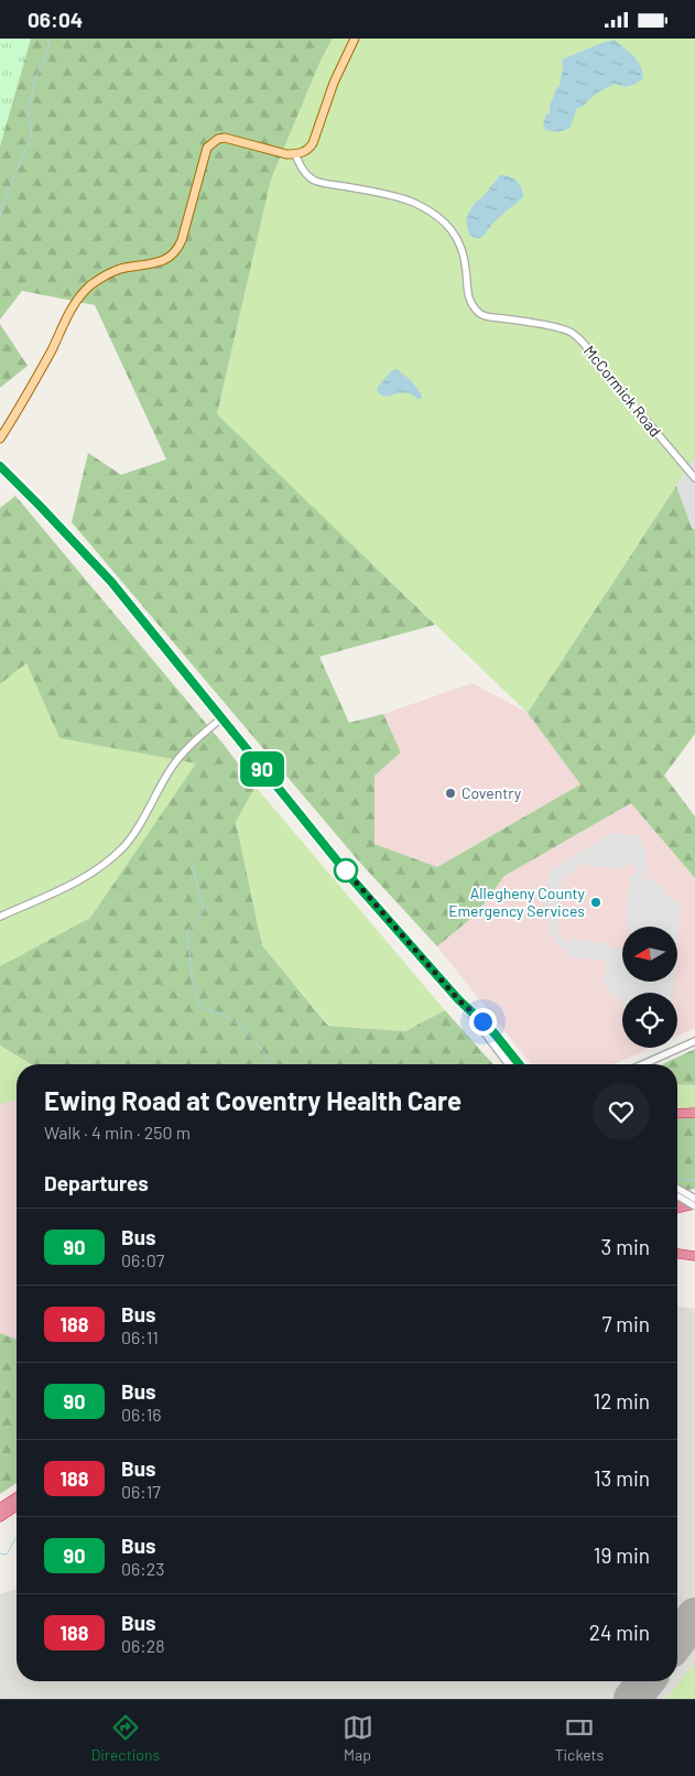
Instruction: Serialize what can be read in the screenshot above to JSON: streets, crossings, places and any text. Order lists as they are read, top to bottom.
{
  "streets": {
    "street": ["McCormick Road"]
  },
  "places": ["Coventry", "Allegheny County Emergency Services"],
  "lines": ["bus line 90"],
  "north": "left",
  "page": {
    "status": "06:04",
    "on_map": "90",
    "heading": [
      ["Ewing Road at Coventry Health Care", "Walk · 4 min · 250 m"],
      "Departures"
    ],
    "list": [
      {
        "mark": "90",
        "name": "Bus",
        "note": "06:07",
        "value": "3 min"
      },
      {
        "mark": "188",
        "name": "Bus",
        "note": "06:11",
        "value": "7 min"
      },
      {
        "mark": "90",
        "name": "Bus",
        "note": "06:16",
        "value": "12 min"
      },
      {
        "mark": "188",
        "name": "Bus",
        "note": "06:17",
        "value": "13 min"
      },
      {
        "mark": "90",
        "name": "Bus",
        "note": "06:23",
        "value": "19 min"
      },
      {
        "mark": "188",
        "name": "Bus",
        "note": "06:28",
        "value": "24 min"
      }
    ],
    "tabs": ["Directions", "Map", "Tickets"]
  }
}
